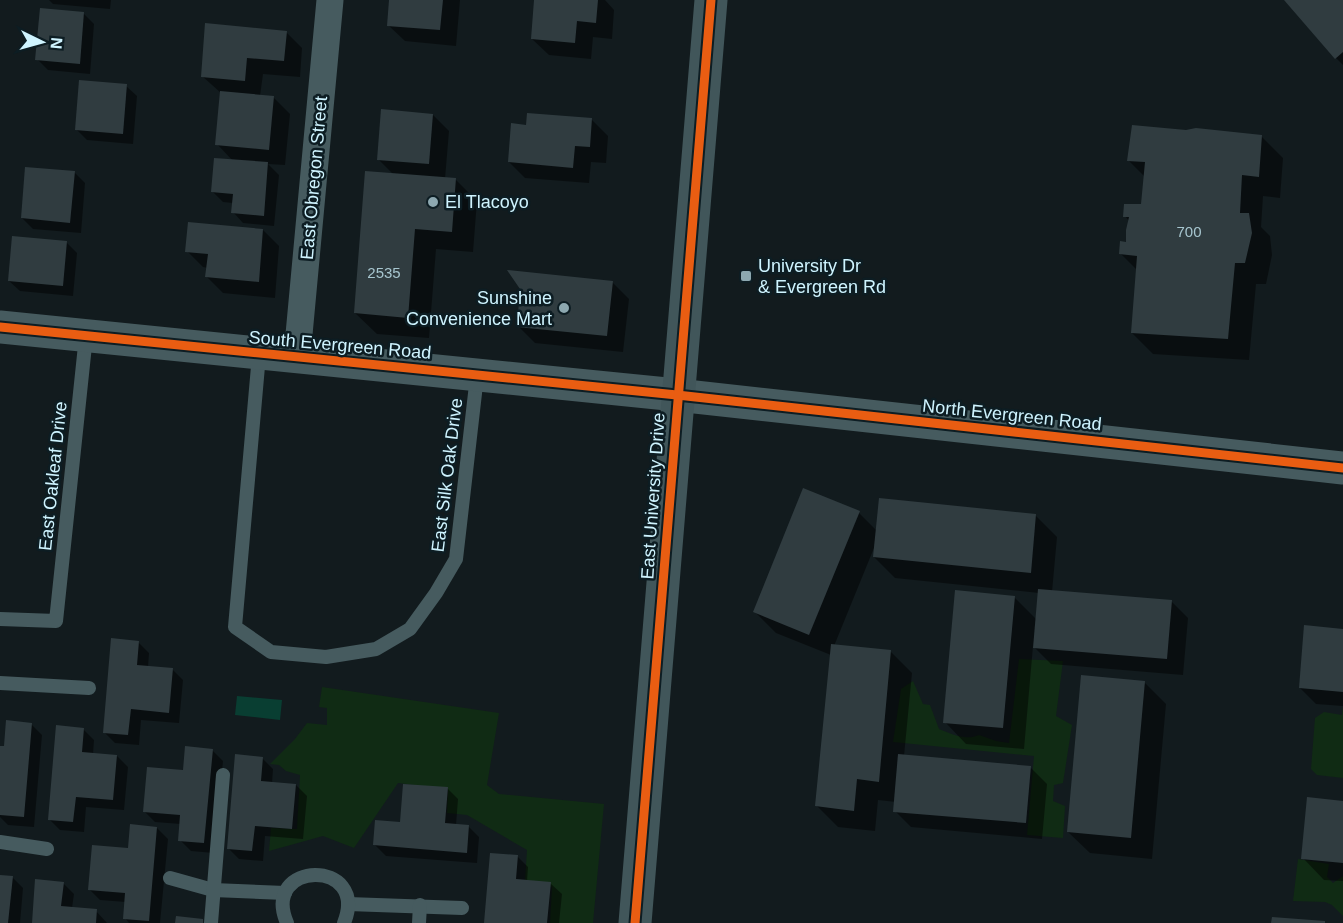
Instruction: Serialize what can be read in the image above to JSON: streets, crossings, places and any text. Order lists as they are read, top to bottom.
{
  "streets": {
    "main road": ["East University Drive"],
    "street": ["East Obregon Street", "South Evergreen Road", "North Evergreen Road"],
    "lane": ["East Silk Oak Drive", "East Oakleaf Drive"]
  },
  "crossings": [
    ["East Obregon Street", "South Evergreen Road"],
    ["South Evergreen Road", "North Evergreen Road"],
    ["South Evergreen Road", "East Silk Oak Drive"],
    ["South Evergreen Road", "East Oakleaf Drive"],
    ["South Evergreen Road", "East University Drive"],
    ["North Evergreen Road", "East University Drive"]
  ],
  "places": {
    "other": ["El Tlacoyo", "Sunshine Convenience Mart"],
    "transit": ["University Dr & Evergreen Rd"]
  },
  "house_numbers": ["700", "2535"],
  "north": "right"
}
